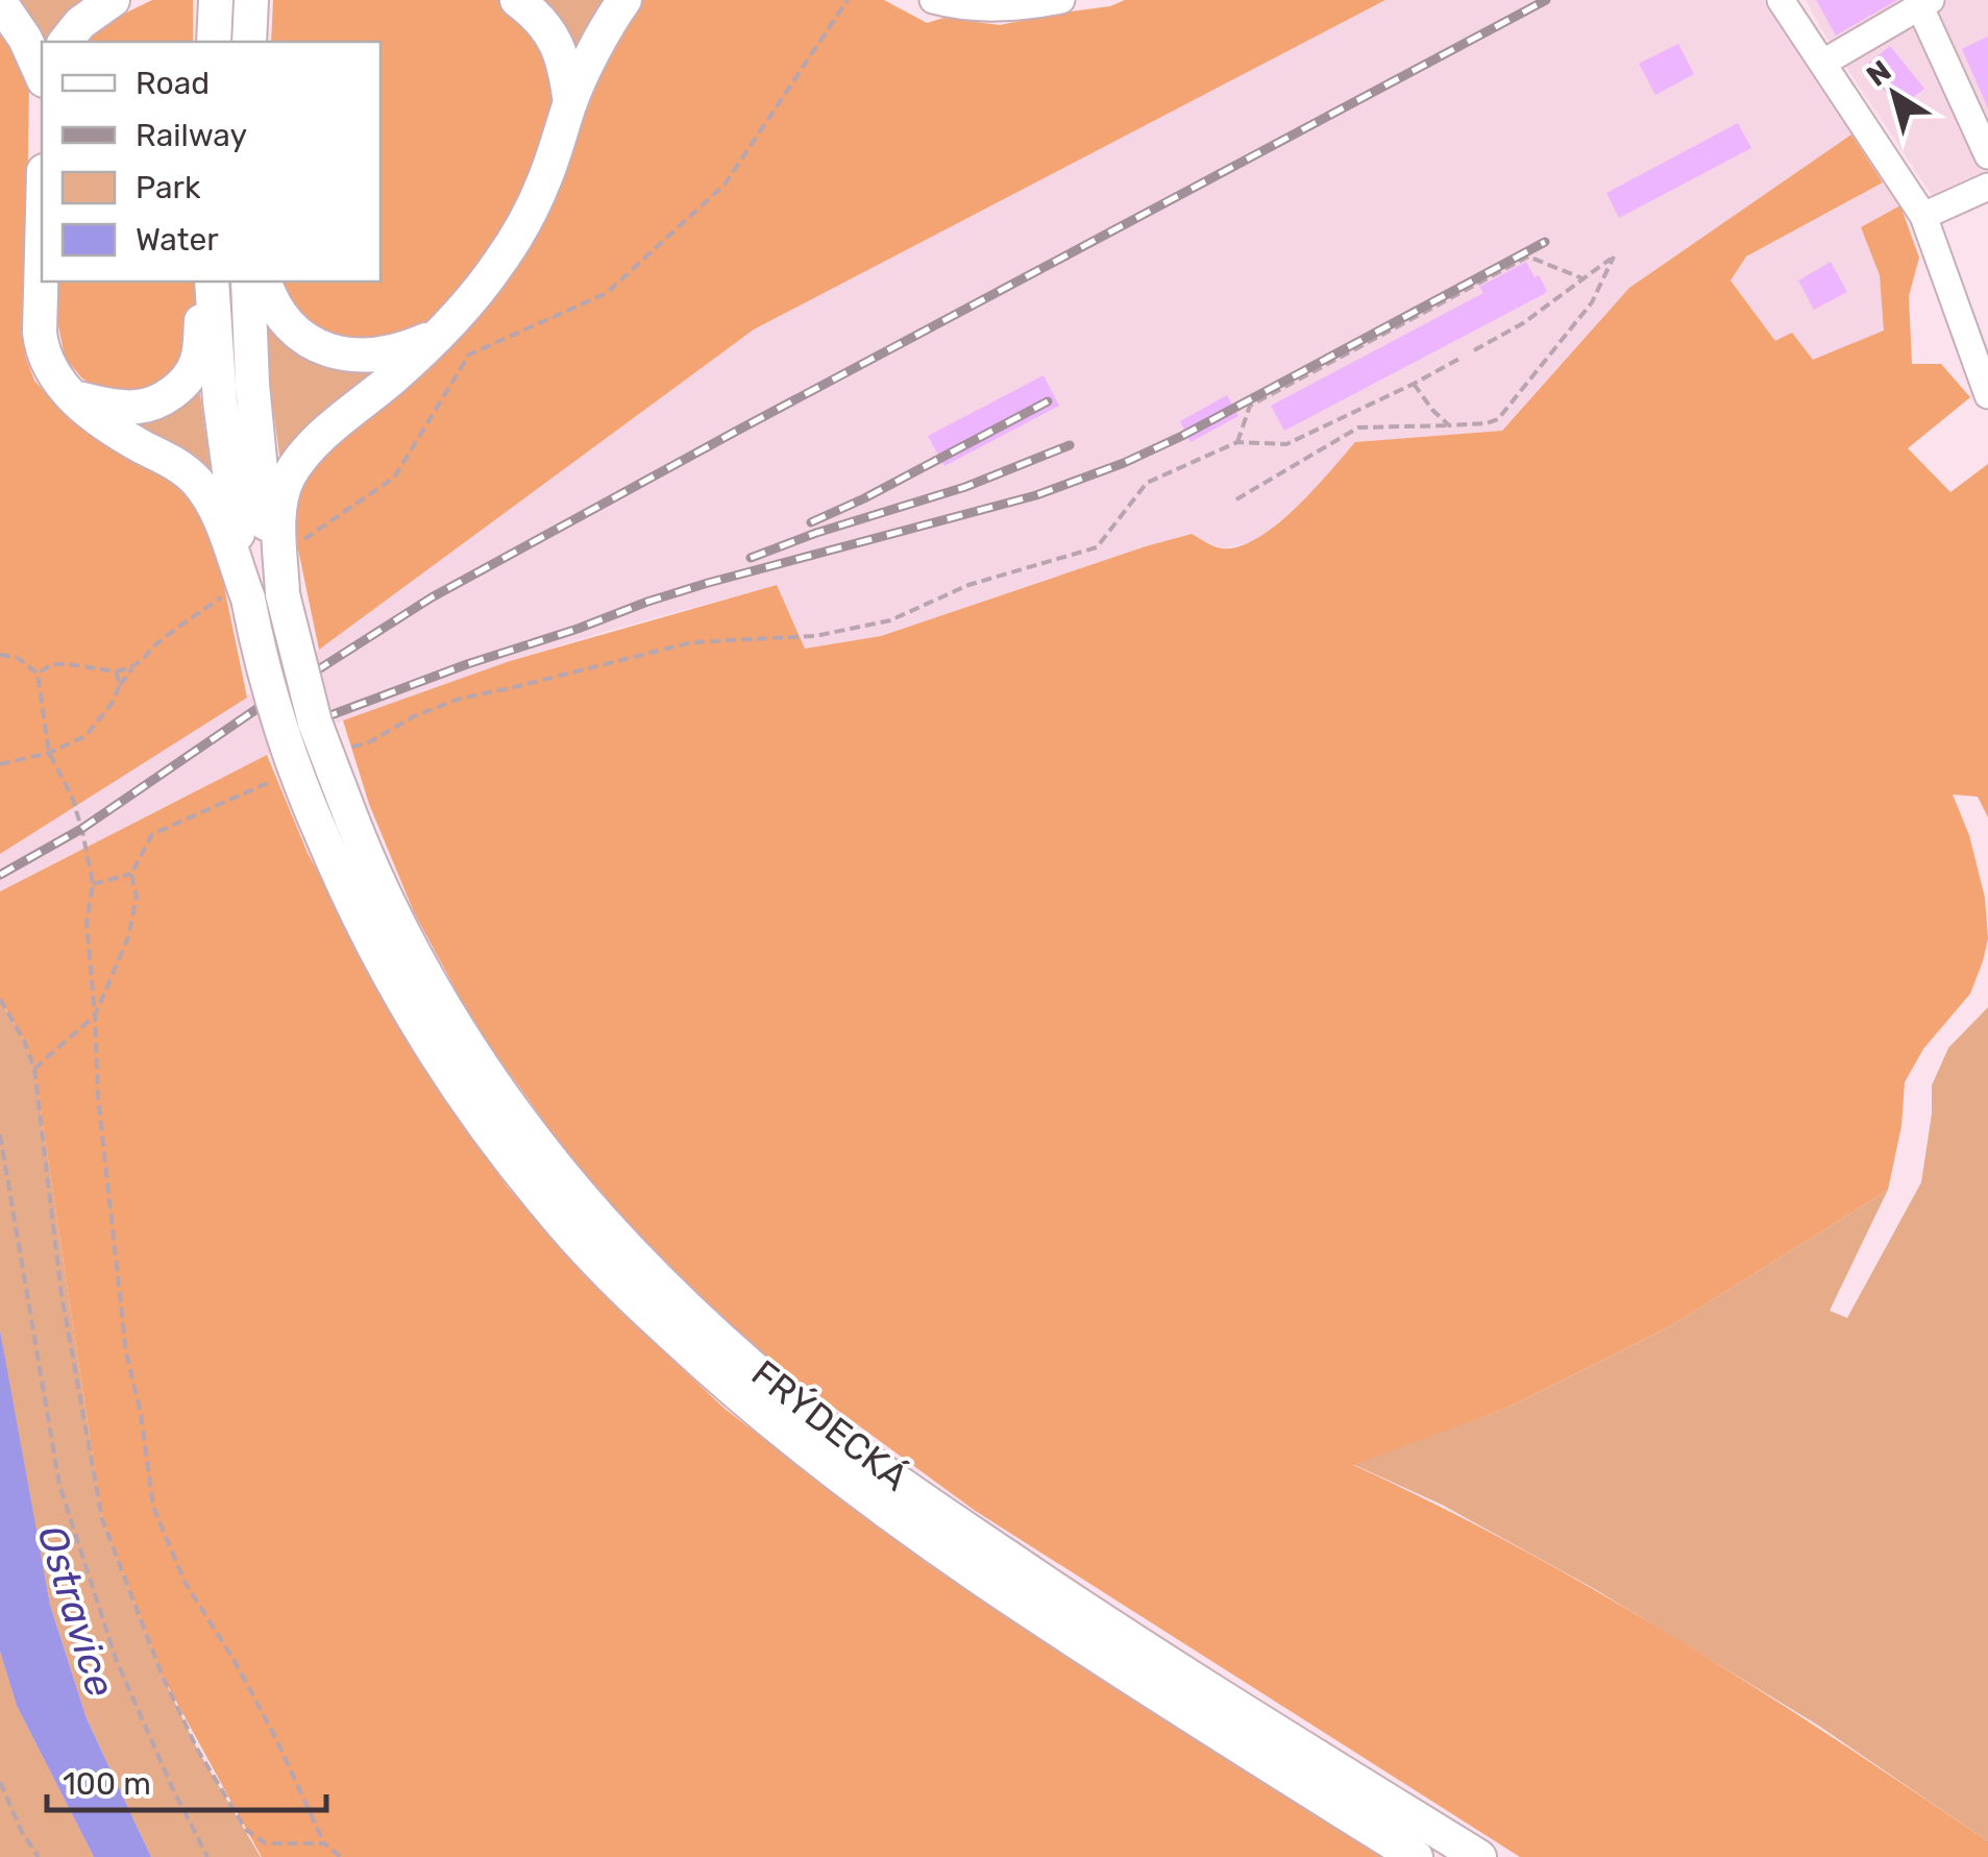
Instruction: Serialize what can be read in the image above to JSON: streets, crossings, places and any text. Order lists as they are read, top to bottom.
{
  "streets": {
    "main road": ["FRÝDECKÁ"]
  },
  "water": ["Ostravice"],
  "legend": [
    "Road",
    "Railway",
    "Park",
    "Water"
  ],
  "scale_bar": "100 m",
  "north": "top left"
}
